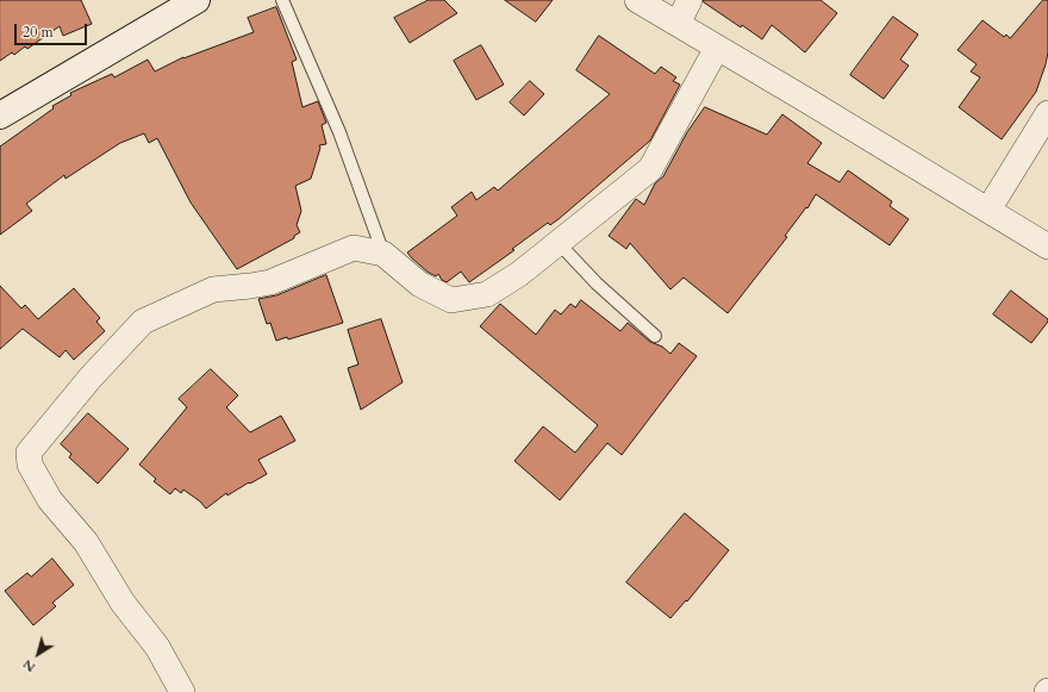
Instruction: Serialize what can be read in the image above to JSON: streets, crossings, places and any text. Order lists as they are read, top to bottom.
{
  "scale_bar": "20 m",
  "north": "bottom left"
}
